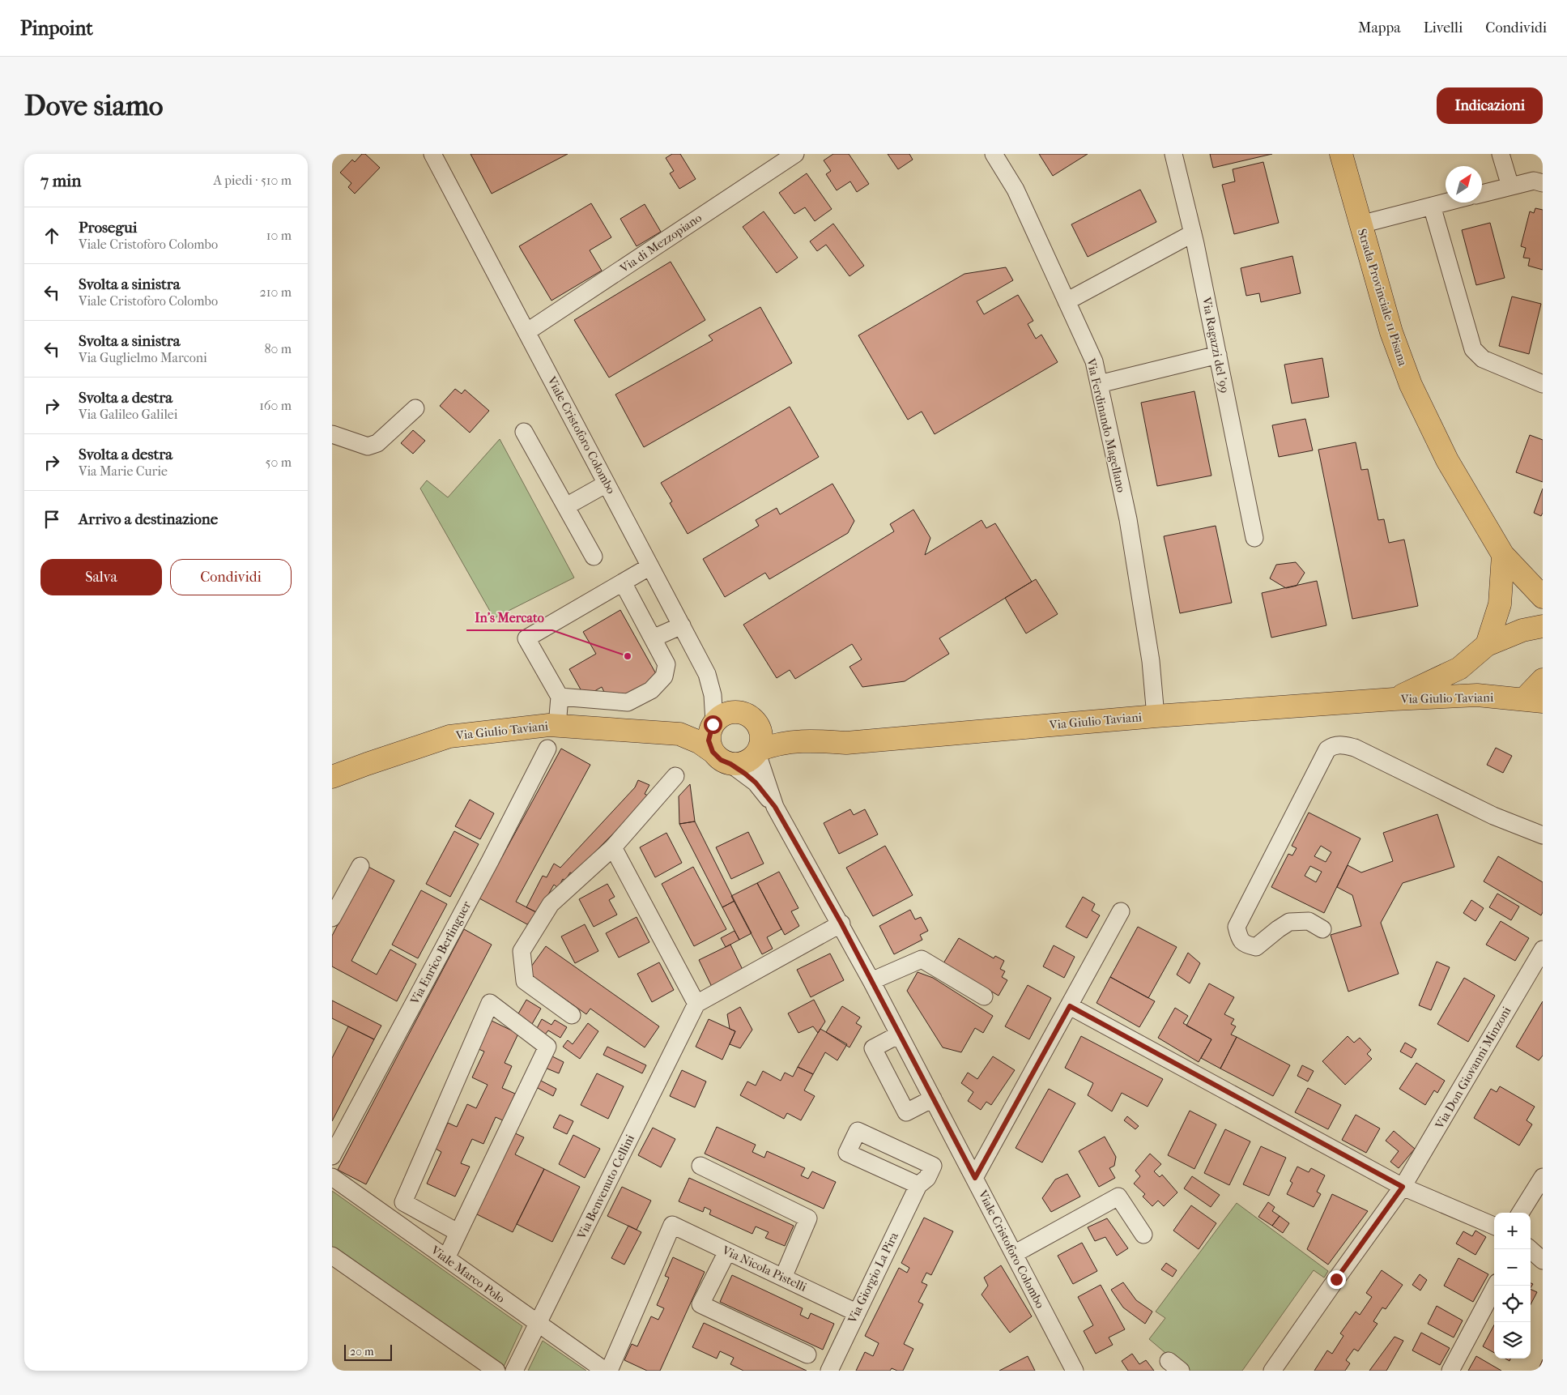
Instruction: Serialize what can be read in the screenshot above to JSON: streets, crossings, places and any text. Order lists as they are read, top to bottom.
{
  "streets": {
    "main road": ["Strada Provinciale 11 Pisana", "Viale Cristoforo Colombo", "Via Giulio Taviani"],
    "street": [
      "Via di Mezzopiano",
      "Via Ragazzi del '99",
      "Via Ferdinando Magellano",
      "Via Enrico Berlinguer",
      "Via Don Giovanni Minzoni",
      "Via Benvenuto Cellini",
      "Via Nicola Pistelli",
      "Viale Marco Polo",
      "Via Giorgio La Pira"
    ]
  },
  "crossings": [
    ["Via di Mezzopiano", "Viale Cristoforo Colombo"],
    ["Via Ferdinando Magellano", "Via Giulio Taviani"],
    ["Viale Cristoforo Colombo", "Via Giulio Taviani"],
    ["Via Benvenuto Cellini", "Viale Marco Polo"],
    ["Via Nicola Pistelli", "Via Giorgio La Pira"]
  ],
  "places": ["In's Mercato"],
  "scale_bar": "20 m",
  "north": "top right",
  "page": {
    "header": "Pinpoint",
    "nav": ["Mappa", "Livelli", "Condividi"],
    "buttons": [
      "Indicazioni",
      ["Salva", "Condividi"]
    ],
    "title": "Dove siamo",
    "heading": ["7 min", "A piedi · 510 m"],
    "list": [
      ["Prosegui", "Viale Cristoforo Colombo", "10 m"],
      ["Svolta a sinistra", "Viale Cristoforo Colombo", "210 m"],
      ["Svolta a sinistra", "Via Guglielmo Marconi", "80 m"],
      ["Svolta a destra", "Via Galileo Galilei", "160 m"],
      ["Svolta a destra", "Via Marie Curie", "50 m"],
      "Arrivo a destinazione"
    ],
    "map_buttons": ["+", "−"],
    "scale": "20 m"
  }
}
